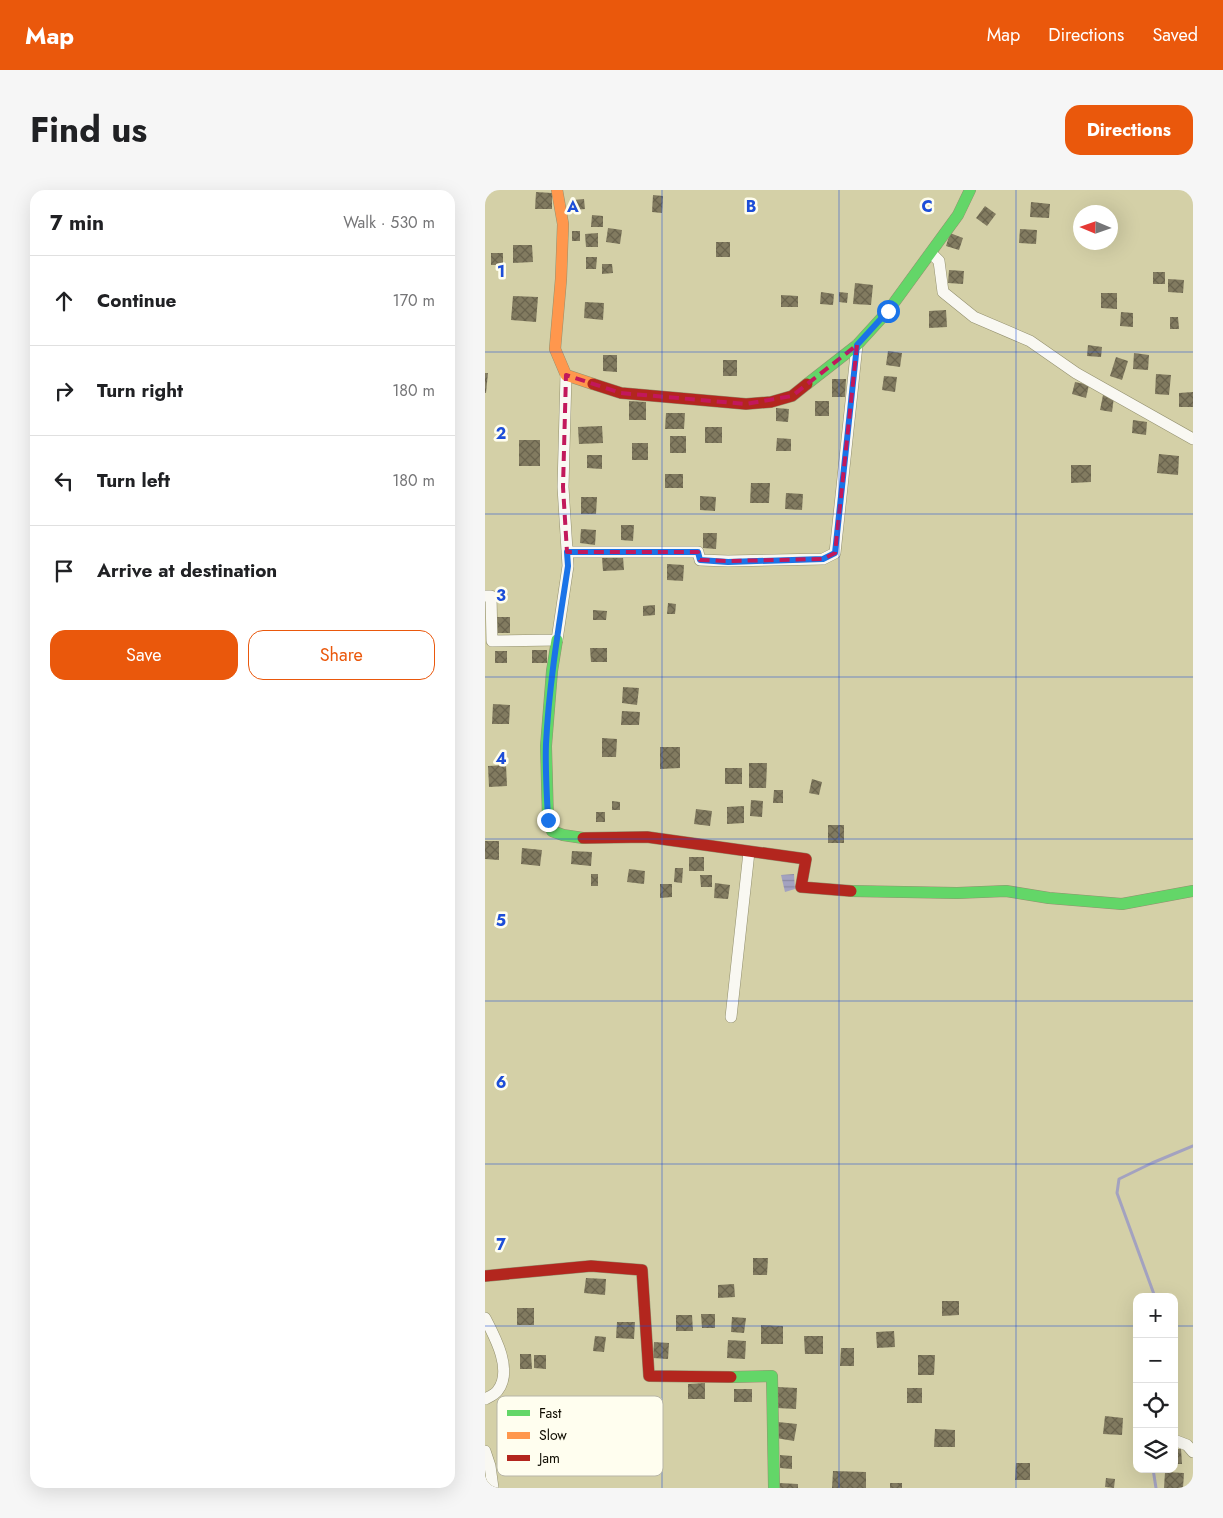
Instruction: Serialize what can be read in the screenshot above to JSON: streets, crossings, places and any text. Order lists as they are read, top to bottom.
{
  "legend": ["Fast", "Slow", "Jam"],
  "north": "left",
  "page": {
    "header": "Map",
    "nav": ["Map", "Directions", "Saved"],
    "title": "Find us",
    "buttons": [
      "Directions",
      ["Save", "Share"]
    ],
    "heading": ["7 min", "Walk · 530 m"],
    "list": [
      ["Continue", "170 m"],
      ["Turn right", "180 m"],
      ["Turn left", "180 m"],
      "Arrive at destination"
    ],
    "map_buttons": ["+", "−"]
  },
  "grid": {
    "columns": ["A", "B", "C"],
    "rows": [
      "1",
      "2",
      "3",
      "4",
      "5",
      "6",
      "7"
    ]
  }
}
